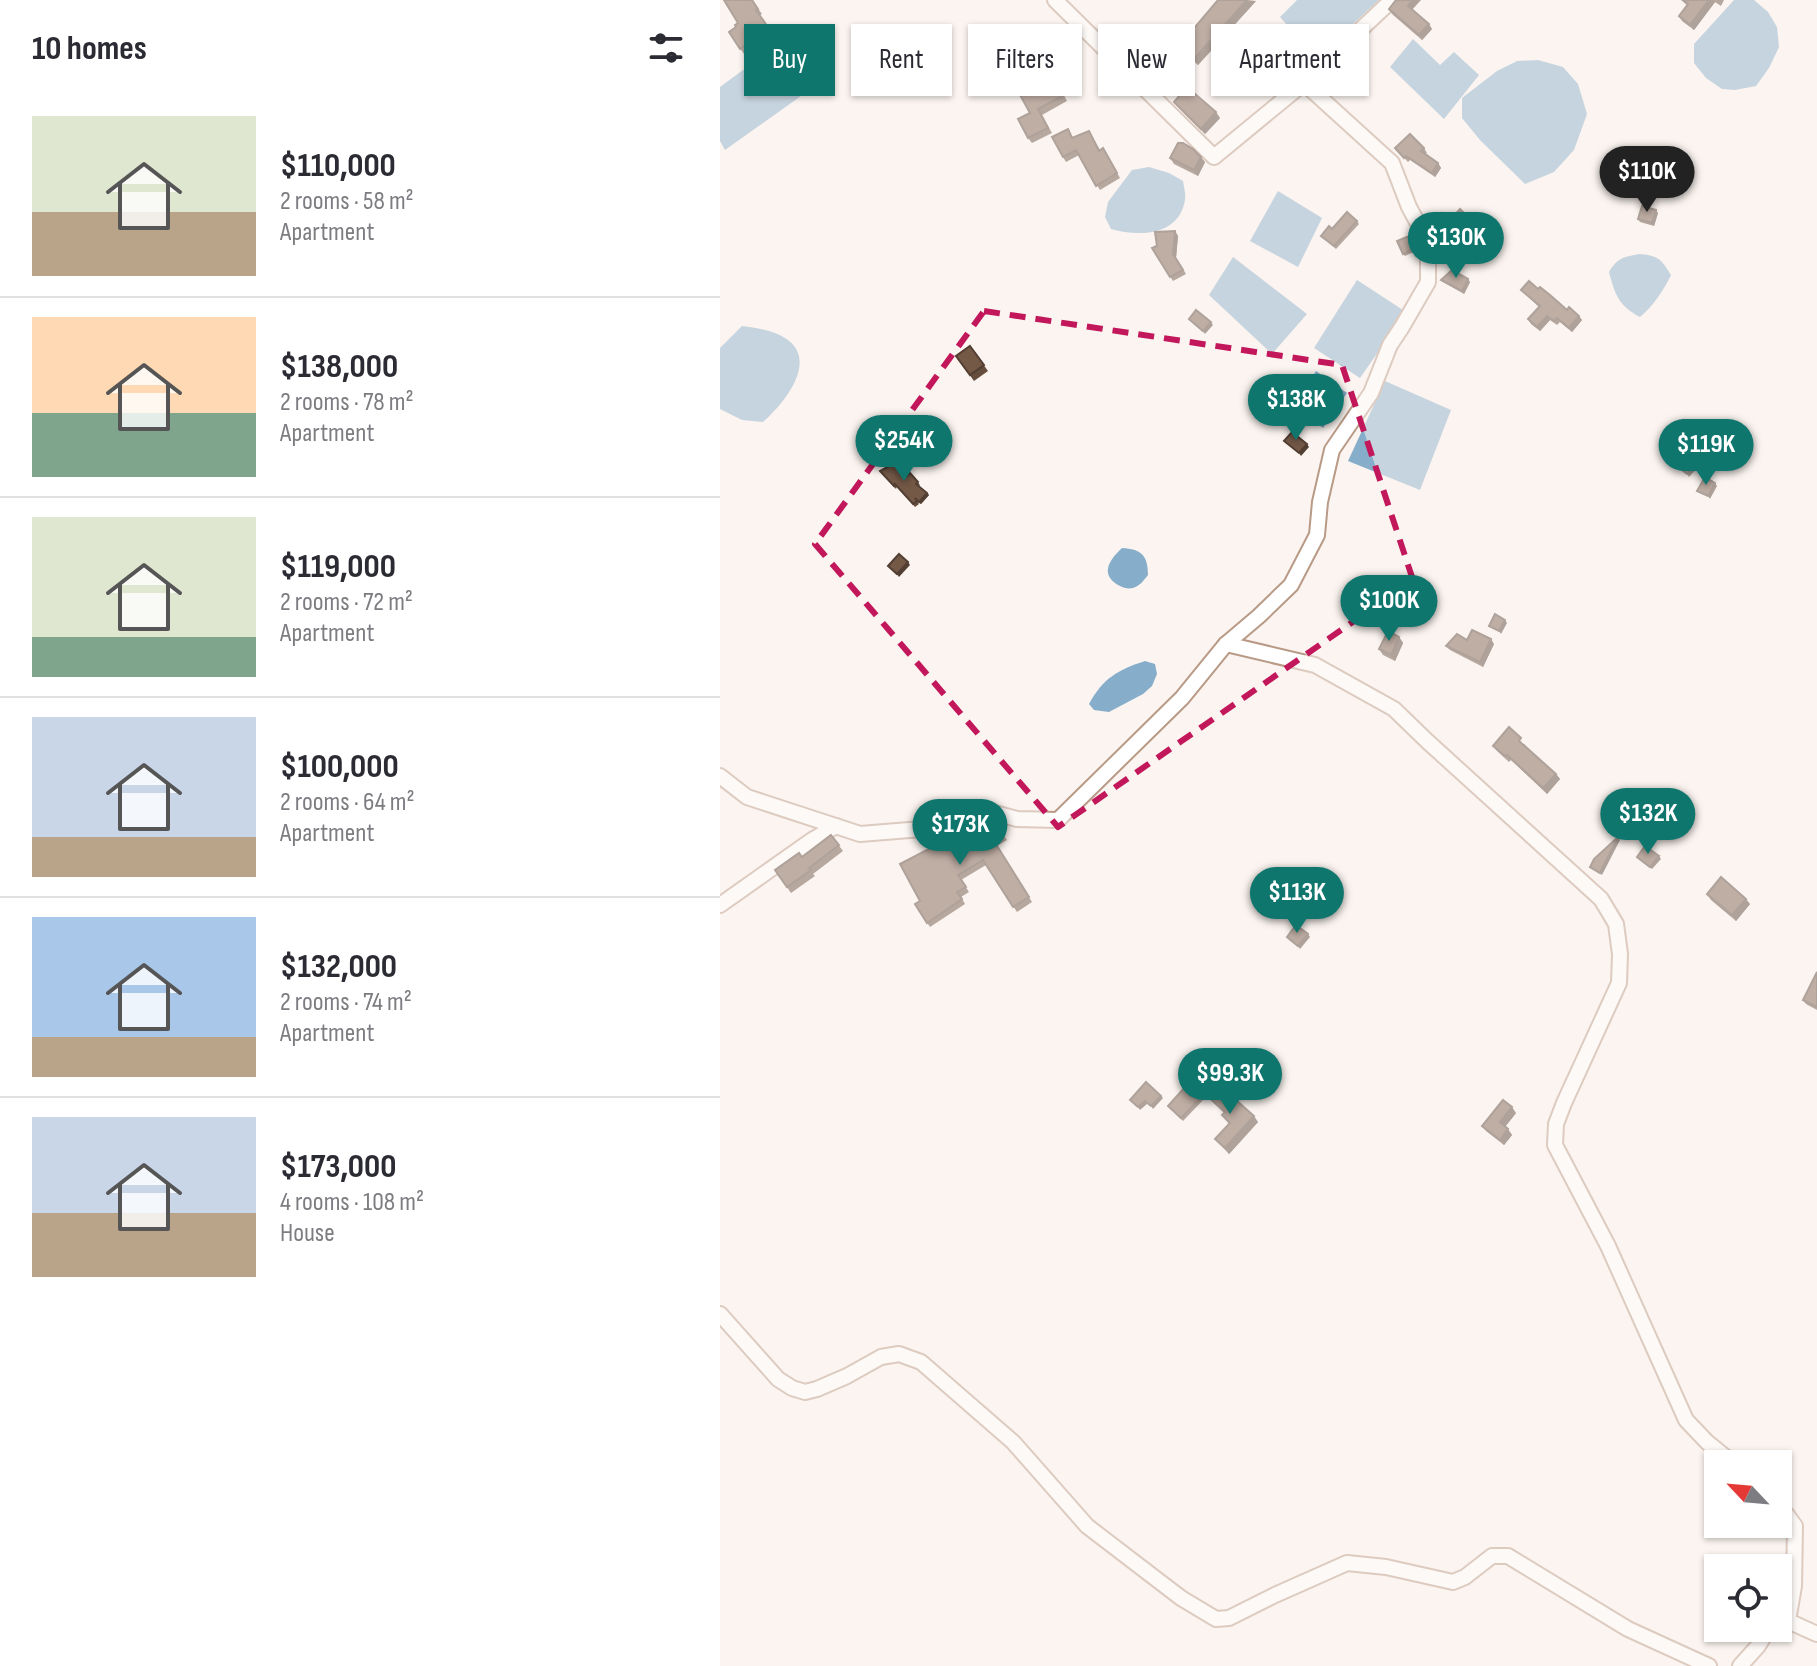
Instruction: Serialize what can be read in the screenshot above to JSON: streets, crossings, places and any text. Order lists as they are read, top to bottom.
{
  "north": "top left",
  "page": {
    "heading": "10 homes",
    "chip": [
      "Buy",
      "Rent",
      "Filters",
      "New",
      "Apartment"
    ],
    "list": [
      {
        "name": "$110,000",
        "note": "2 rooms · 58 m² · Apartment"
      },
      {
        "name": "$138,000",
        "note": "2 rooms · 78 m² · Apartment"
      },
      {
        "name": "$119,000",
        "note": "2 rooms · 72 m² · Apartment"
      },
      {
        "name": "$100,000",
        "note": "2 rooms · 64 m² · Apartment"
      },
      {
        "name": "$132,000",
        "note": "2 rooms · 74 m² · Apartment"
      },
      {
        "name": "$173,000",
        "note": "4 rooms · 108 m² · House"
      }
    ],
    "price": [
      "$110K",
      "$130K",
      "$138K",
      "$254K",
      "$119K",
      "$100K",
      "$132K",
      "$173K",
      "$113K",
      "$99.3K"
    ]
  }
}
